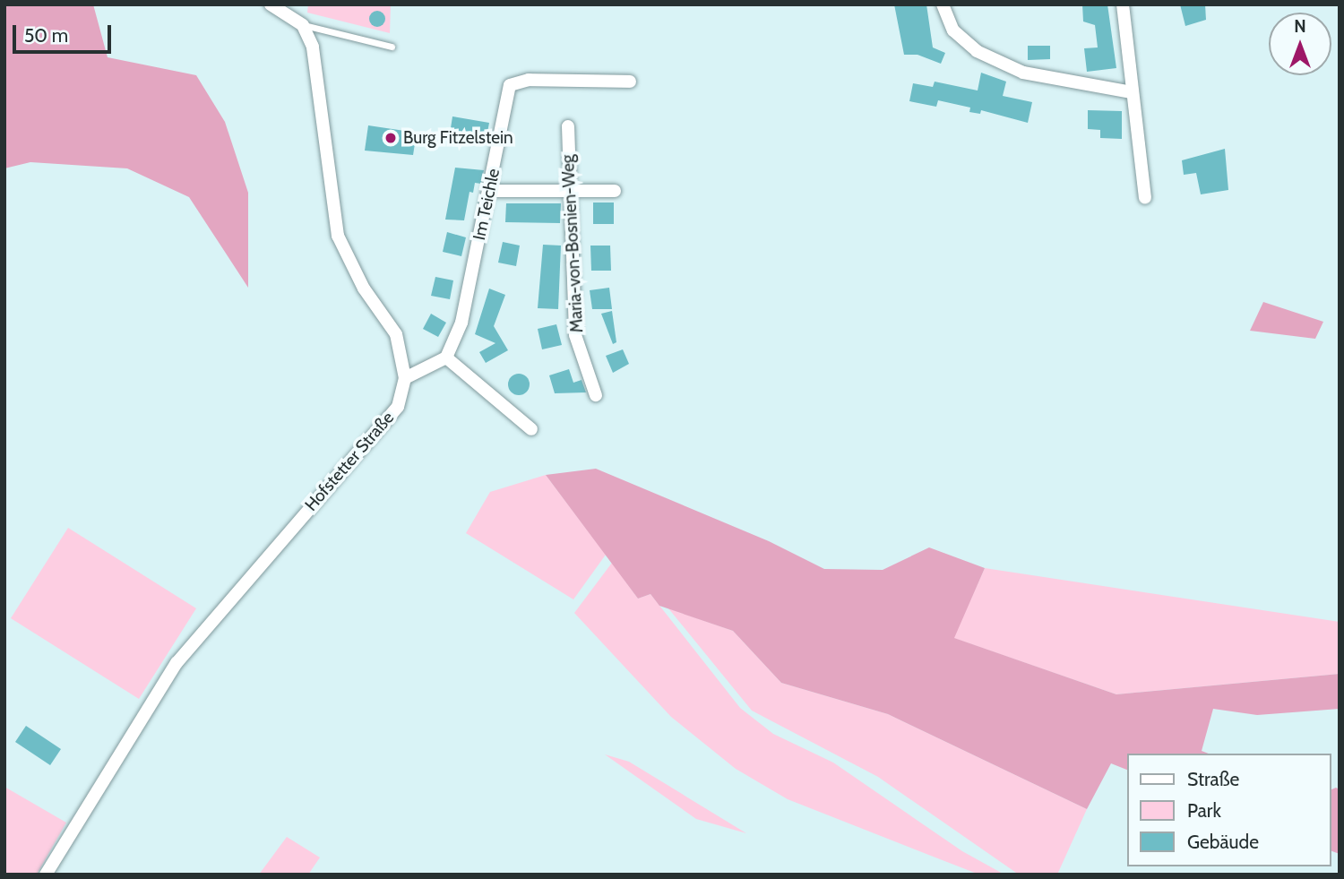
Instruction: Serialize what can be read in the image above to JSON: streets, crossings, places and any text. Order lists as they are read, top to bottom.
{
  "streets": {
    "street": ["Im Teichle", "Maria-von-Bosnien-Weg", "Hofstetter Straße"]
  },
  "places": ["Burg Fitzelstein"],
  "legend": ["Straße", "Park", "Gebäude"],
  "scale_bar": "50 m",
  "north": "top"
}
